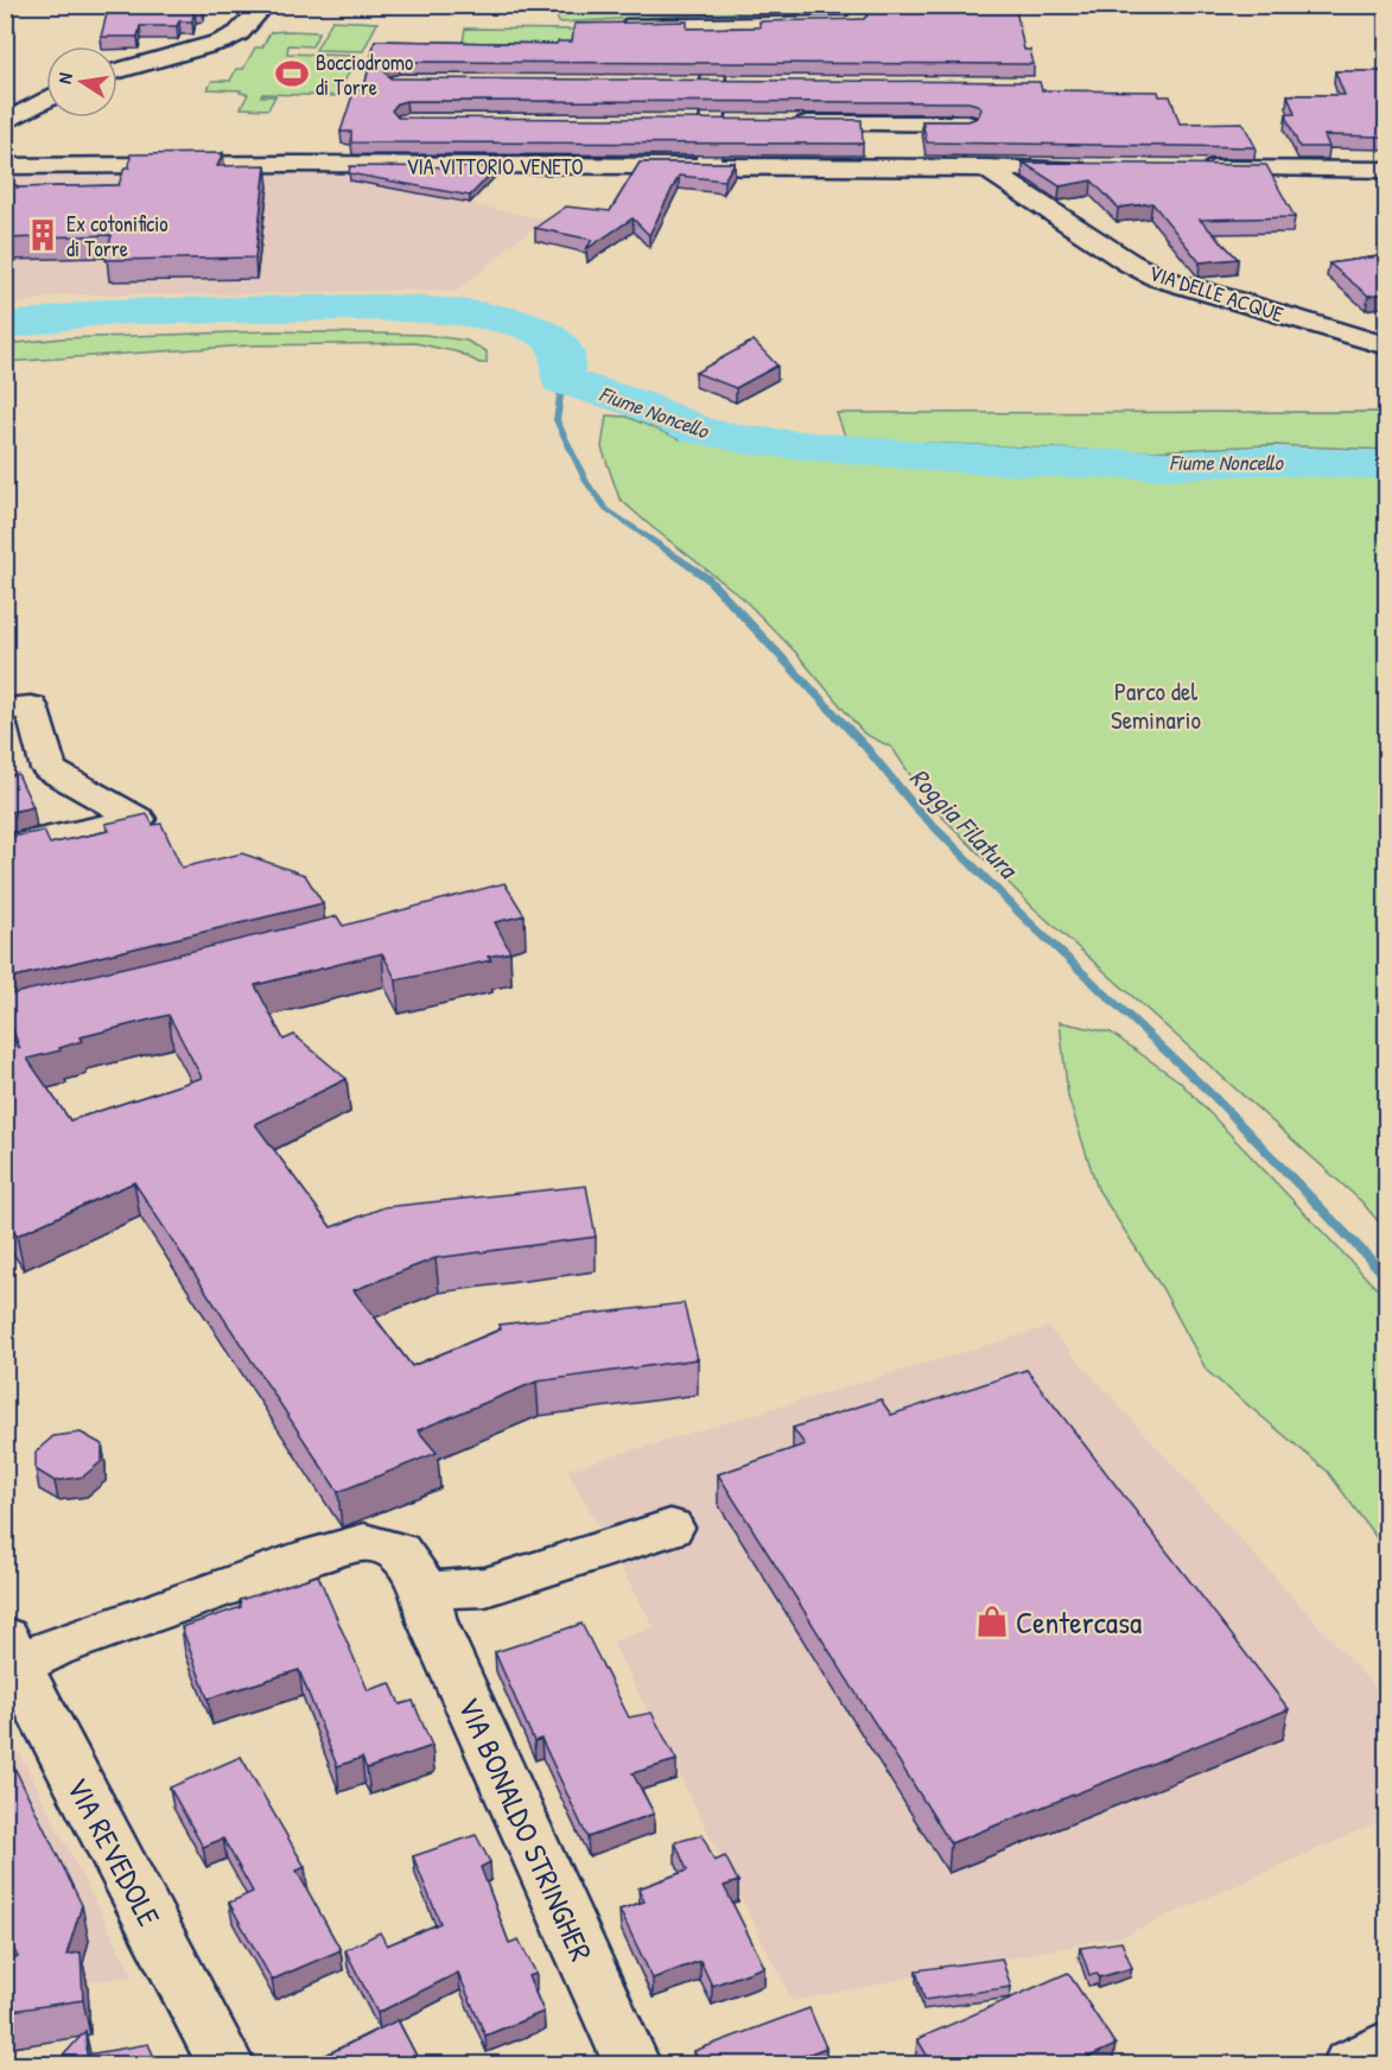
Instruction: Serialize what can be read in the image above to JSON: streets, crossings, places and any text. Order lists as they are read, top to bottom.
{
  "streets": {
    "street": [
      "VIA VITTORIO VENETO",
      "VIA DELLE ACQUE",
      "VIA BONALDO STRINGHER",
      "VIA REVEDOLE"
    ]
  },
  "crossings": [
    ["VIA VITTORIO VENETO", "VIA DELLE ACQUE"],
    ["VIA BONALDO STRINGHER", "VIA REVEDOLE"]
  ],
  "water": ["Fiume Noncello", "Roggia Filatura"],
  "parks": ["Parco del Seminario"],
  "places": {
    "sports": ["Bocciodromo di Torre"],
    "building": ["Ex cotonificio di Torre"],
    "shop": ["Centercasa"]
  },
  "north": "left"
}
